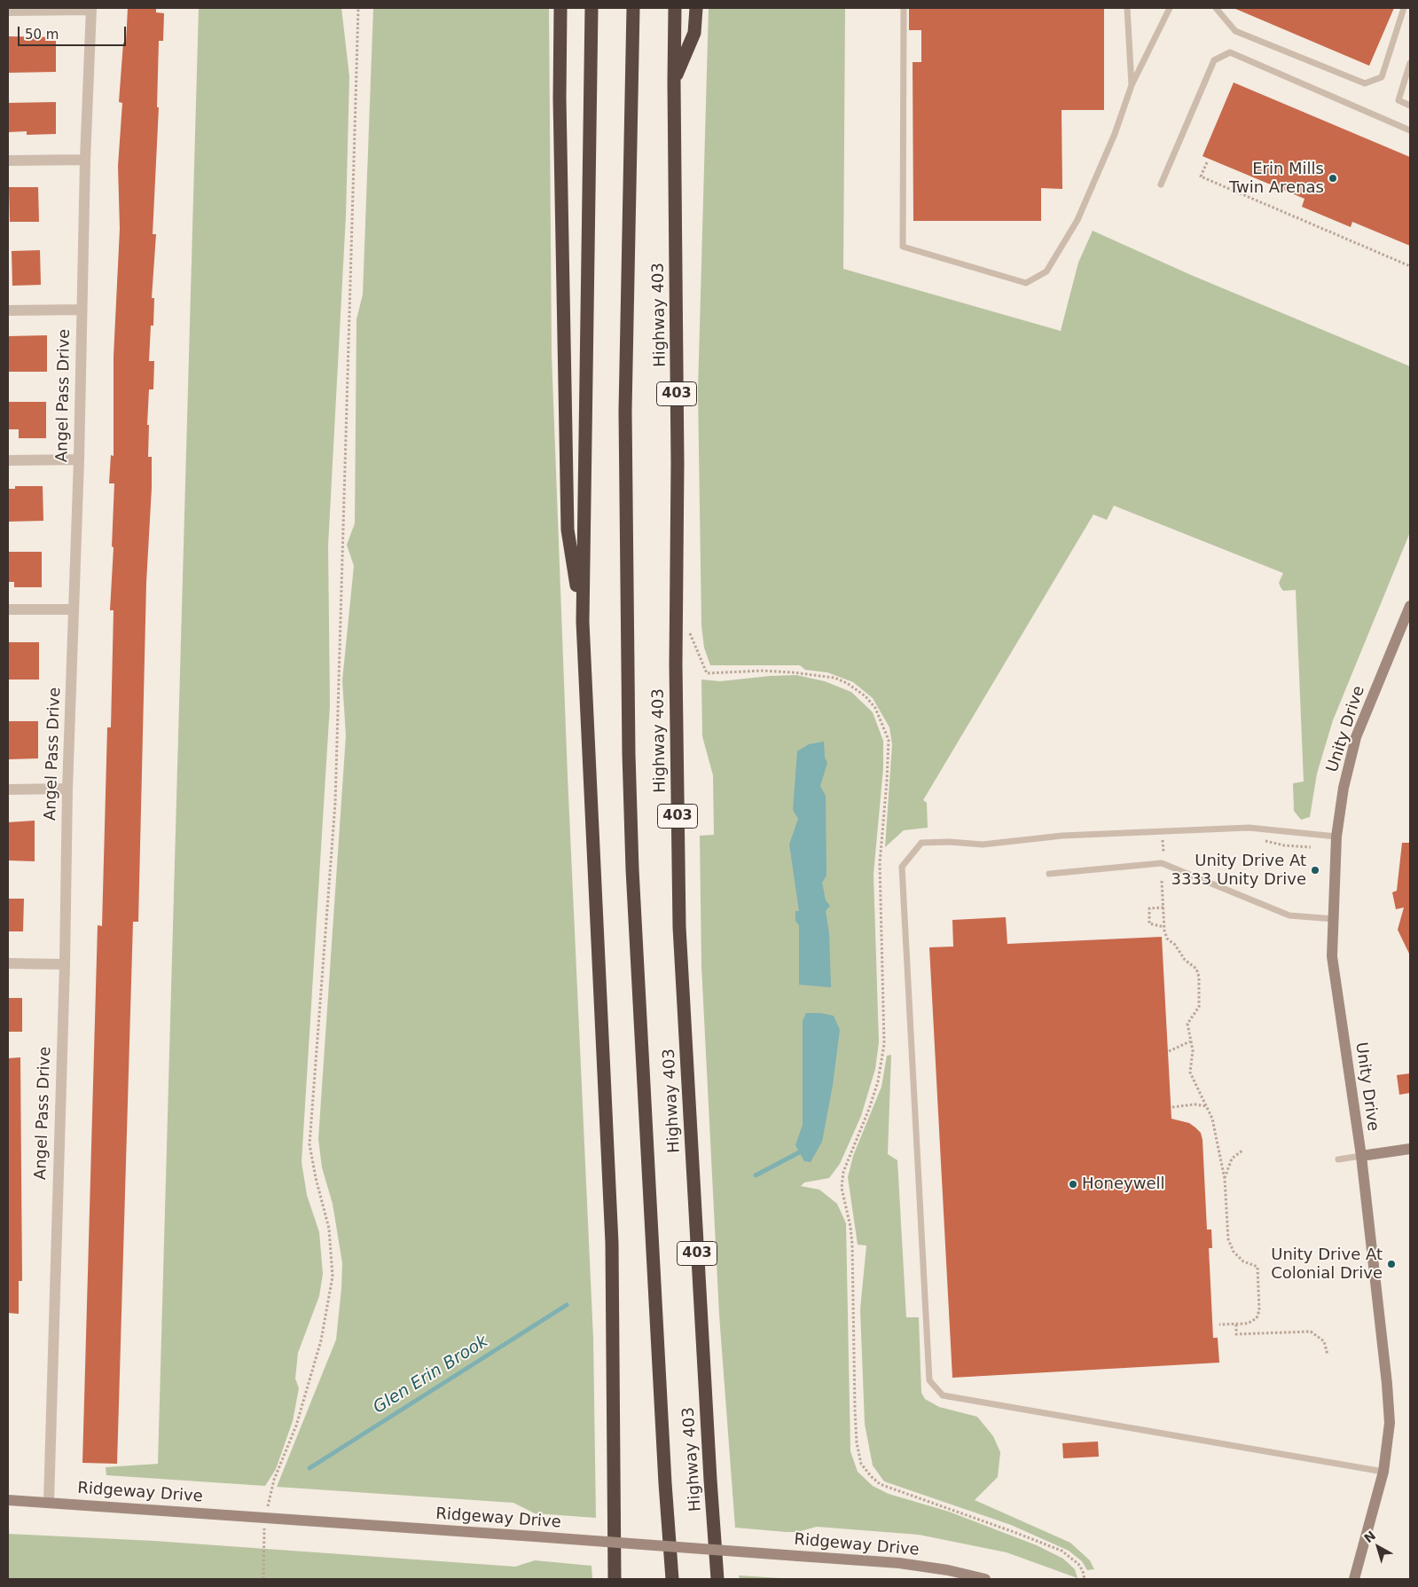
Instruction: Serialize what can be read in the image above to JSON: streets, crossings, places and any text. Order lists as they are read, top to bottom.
{
  "streets": {
    "highway": ["Highway 403", "403"],
    "street": ["Angel Pass Drive", "Unity Drive", "Ridgeway Drive"]
  },
  "crossings": [
    ["Angel Pass Drive", "Ridgeway Drive"]
  ],
  "water": ["Glen Erin Brook"],
  "places": [
    "Erin Mills Twin Arenas",
    "Unity Drive At 3333 Unity Drive",
    "Honeywell",
    "Unity Drive At Colonial Drive"
  ],
  "scale_bar": "50 m",
  "north": "top left"
}
